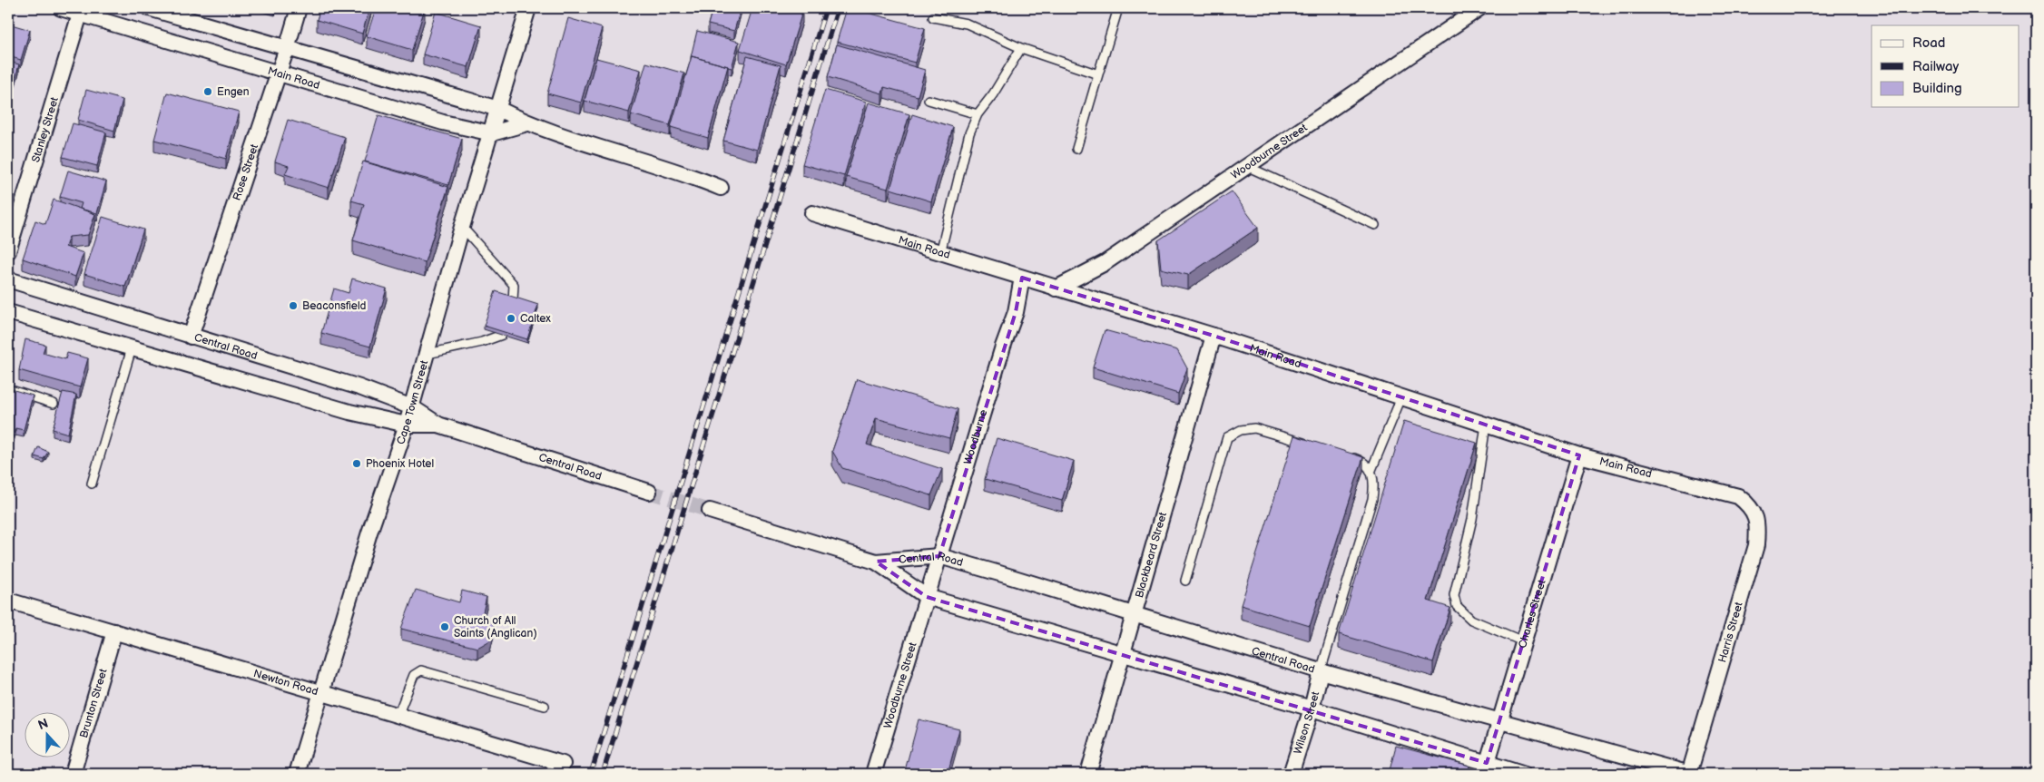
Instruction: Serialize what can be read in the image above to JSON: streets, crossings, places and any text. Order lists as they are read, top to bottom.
{
  "streets": {
    "street": [
      "Main Road",
      "Stanley Street",
      "Woodburne Street",
      "Rose Street",
      "Central Road",
      "Cape Town Street",
      "Woodburne",
      "Blackbeard Street",
      "Charles Street",
      "Harris Street",
      "Newton Road",
      "Brunton Street",
      "Wilson Street"
    ]
  },
  "crossings": [
    ["Main Road", "Stanley Street"],
    ["Main Road", "Woodburne Street"],
    ["Main Road", "Rose Street"],
    ["Main Road", "Cape Town Street"],
    ["Main Road", "Woodburne"],
    ["Main Road", "Blackbeard Street"],
    ["Main Road", "Charles Street"],
    ["Main Road", "Harris Street"],
    ["Woodburne Street", "Central Road"],
    ["Woodburne Street", "Woodburne"],
    ["Rose Street", "Central Road"],
    ["Central Road", "Cape Town Street"],
    ["Central Road", "Woodburne"],
    ["Central Road", "Blackbeard Street"],
    ["Central Road", "Charles Street"],
    ["Central Road", "Harris Street"],
    ["Central Road", "Wilson Street"],
    ["Cape Town Street", "Newton Road"],
    ["Newton Road", "Brunton Street"]
  ],
  "places": [
    "Engen",
    "Beaconsfield",
    "Caltex",
    "Phoenix Hotel",
    "Church of All Saints (Anglican)"
  ],
  "legend": ["Road", "Railway", "Building"],
  "north": "top"
}
